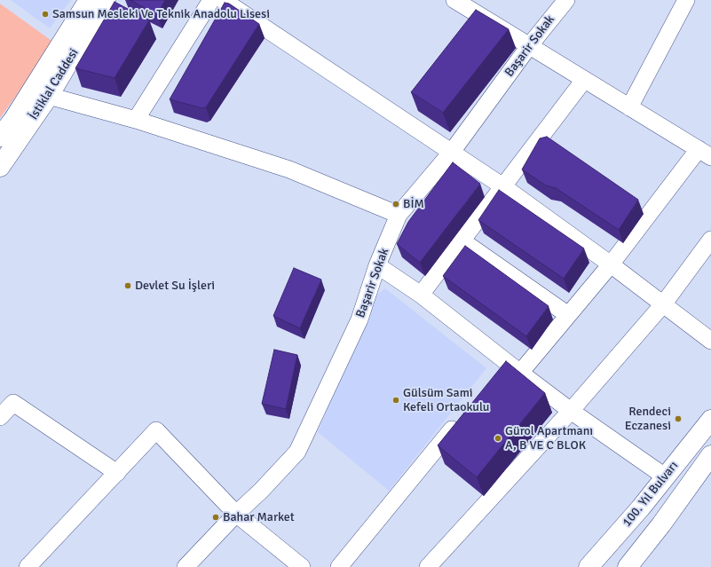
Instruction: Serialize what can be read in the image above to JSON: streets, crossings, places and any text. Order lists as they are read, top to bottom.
{
  "streets": {
    "main road": ["İstiklal Caddesi", "100. Yıl Bulvarı"],
    "street": ["Başarir Sokak"]
  },
  "places": [
    "Samsun Mesleki Ve Teknik Anadolu Lisesi",
    "BİM",
    "Devlet Su İşleri",
    "Gülsüm Sami Kefeli Ortaokulu",
    "Rendeci Eczanesi",
    "Gürol Apartmanı A, B VE C BLOK",
    "Bahar Market"
  ]
}
